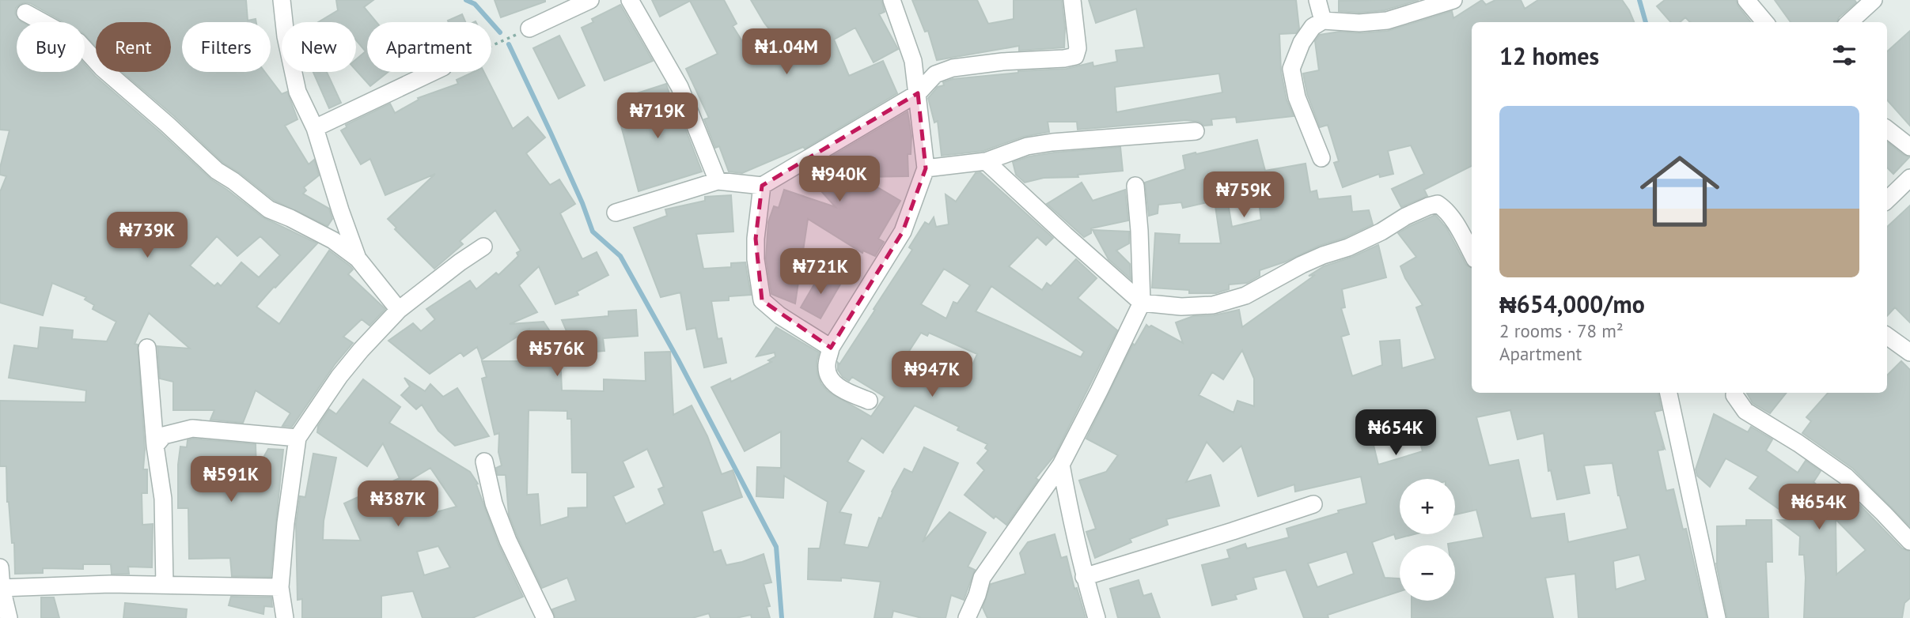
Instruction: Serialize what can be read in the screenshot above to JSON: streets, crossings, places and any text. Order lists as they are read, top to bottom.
{
  "page": {
    "chip": [
      "Buy",
      "Rent",
      "Filters",
      "New",
      "Apartment"
    ],
    "heading": "12 homes",
    "price": [
      "₦1.04M",
      "₦719K",
      "₦940K",
      "₦759K",
      "₦739K",
      "₦721K",
      "₦576K",
      "₦947K",
      "₦654K",
      "₦591K",
      "₦387K",
      "₦654K"
    ],
    "list": [
      {
        "name": "₦654,000/mo",
        "note": "2 rooms · 78 m² · Apartment"
      }
    ],
    "map_buttons": ["+", "−"]
  }
}
